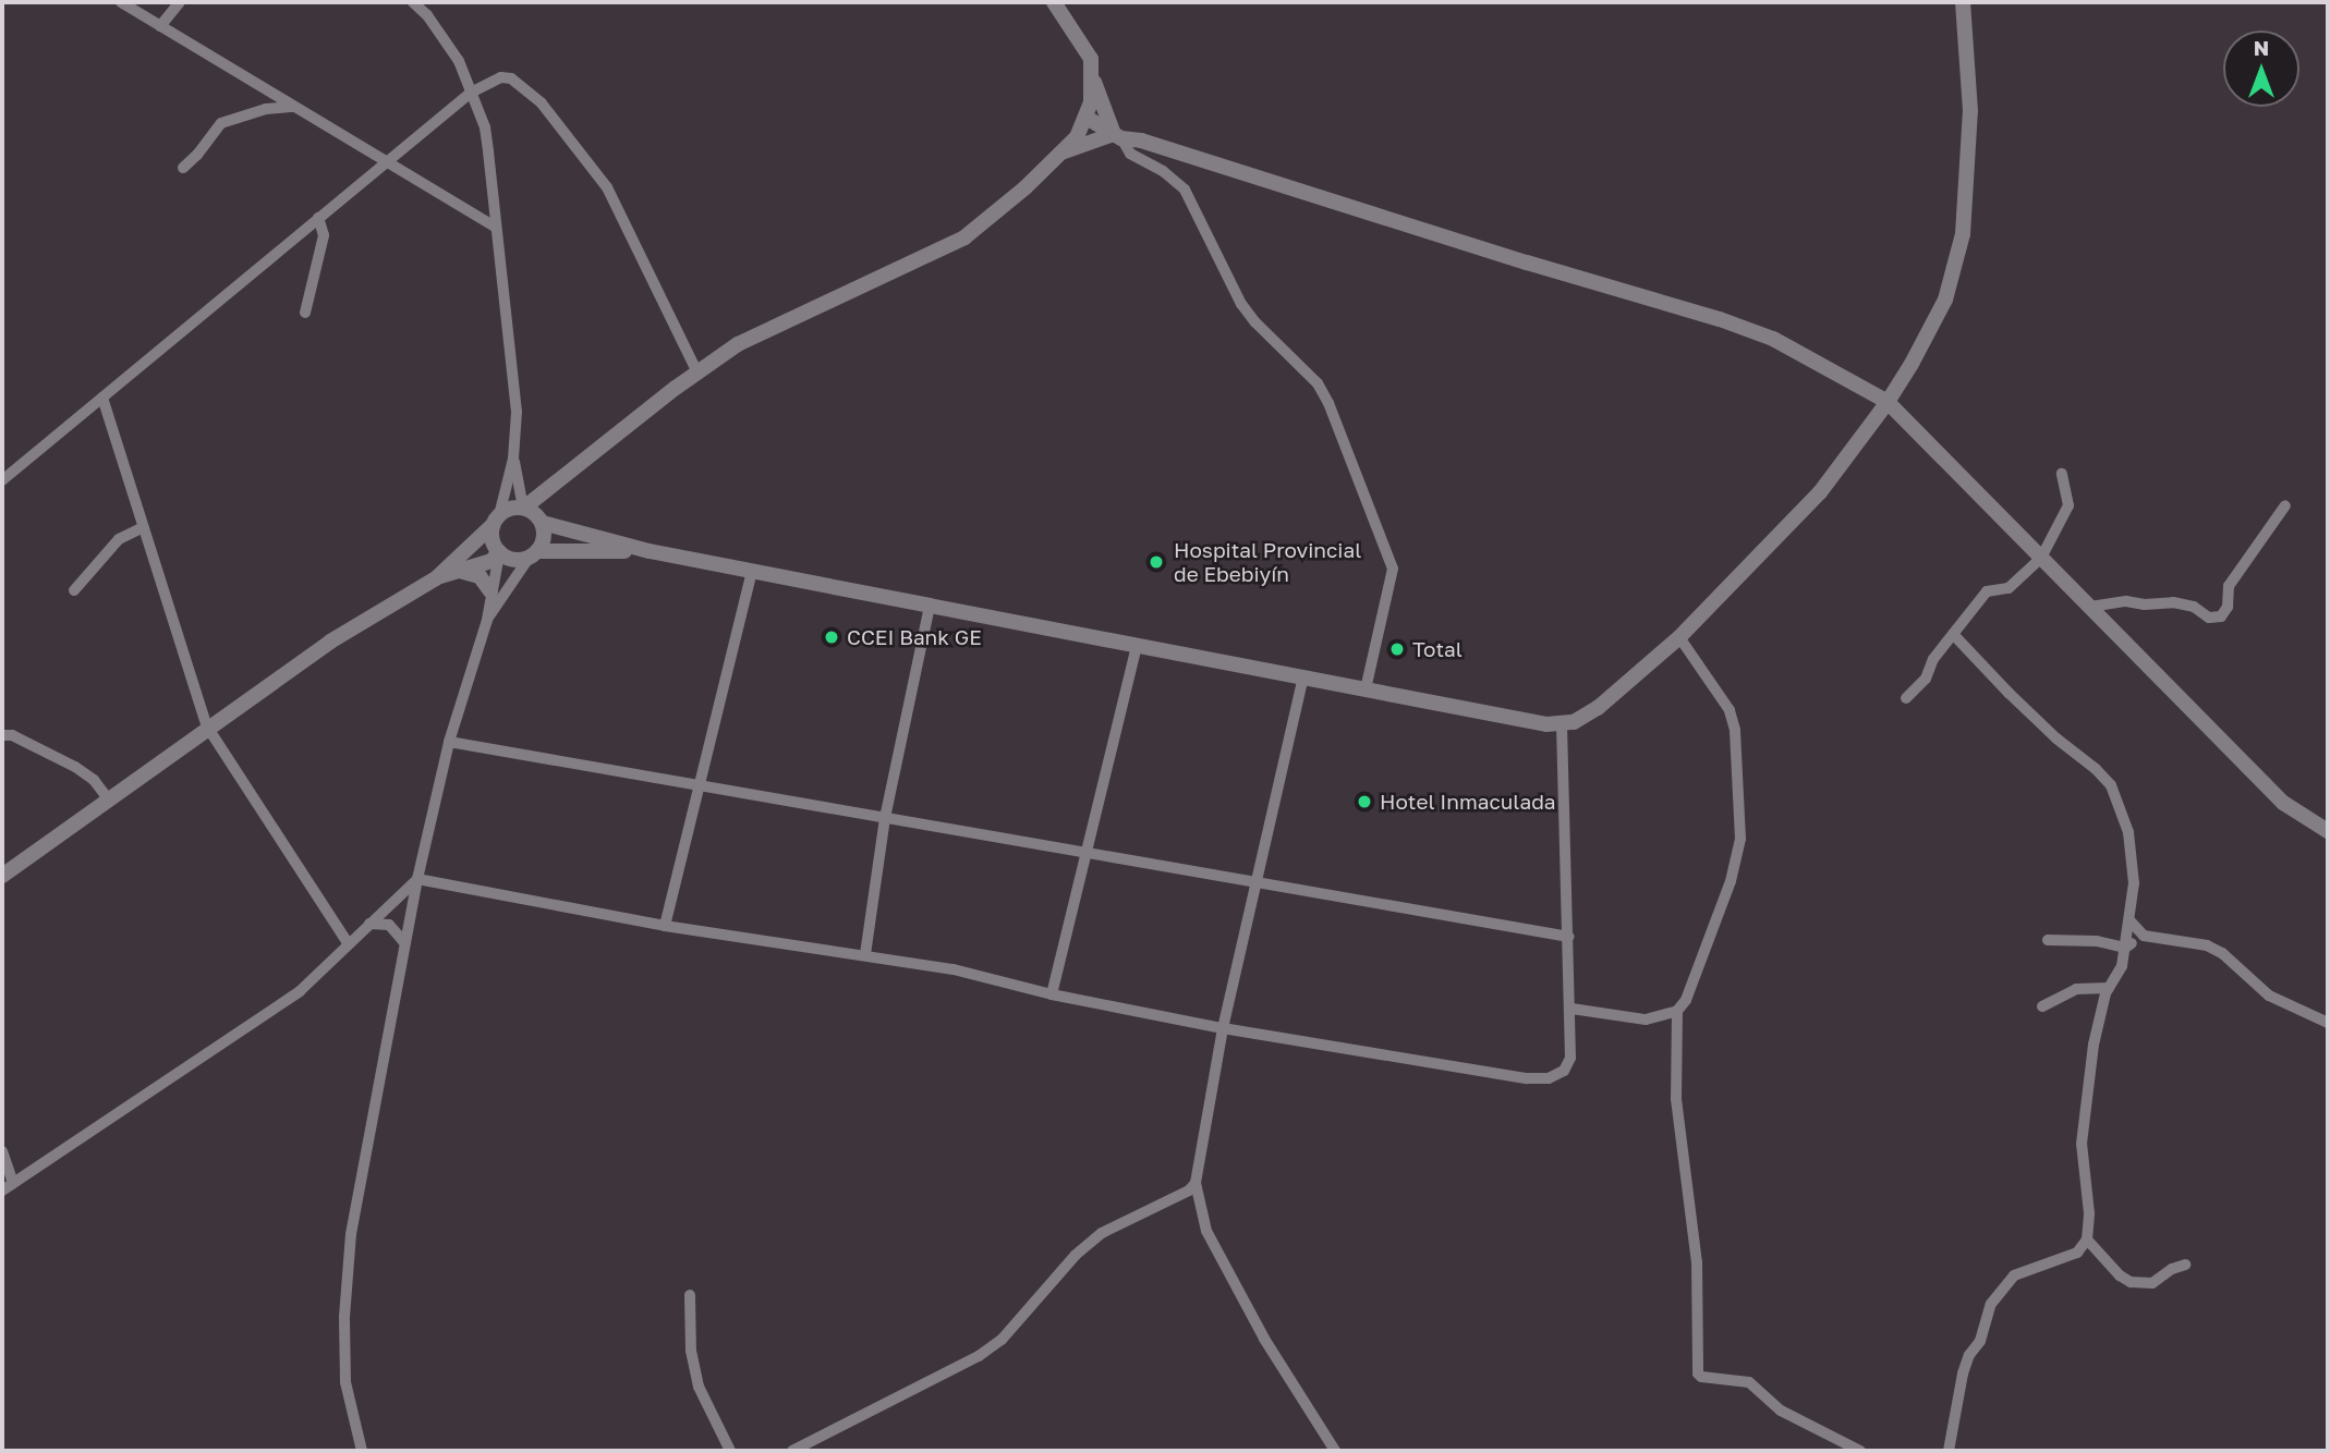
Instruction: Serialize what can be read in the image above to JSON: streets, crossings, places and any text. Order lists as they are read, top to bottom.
{
  "places": [
    "Hospital Provincial de Ebebiyín",
    "CCEI Bank GE",
    "Total",
    "Hotel Inmaculada"
  ],
  "north": "top"
}
